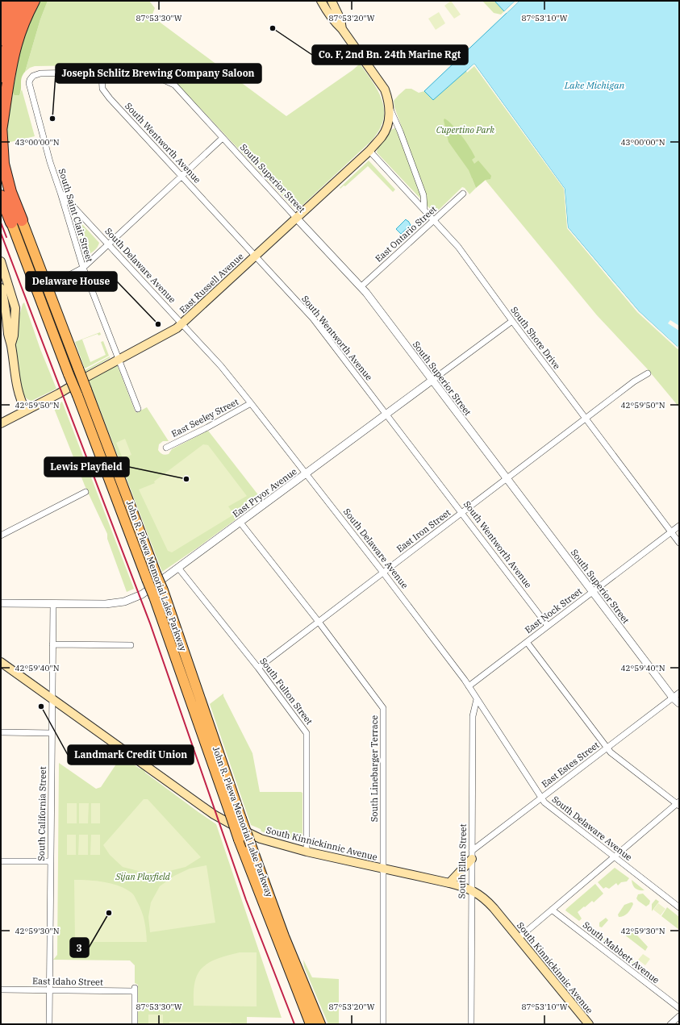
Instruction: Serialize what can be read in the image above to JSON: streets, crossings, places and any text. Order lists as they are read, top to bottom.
{
  "streets": {
    "highway": ["John R. Plewa Memorial Lake Parkway"],
    "main road": ["East Russell Avenue", "South Kinnickinnic Avenue"],
    "street": [
      "South Wentworth Avenue",
      "South Superior Street",
      "South Saint Clair Street",
      "East Ontario Street",
      "South Delaware Avenue",
      "South Shore Drive",
      "East Seeley Street",
      "East Pryor Avenue",
      "East Iron Street",
      "East Nock Street",
      "South Fulton Street",
      "East Estes Street",
      "South Linebarger Terrace",
      "South California Street",
      "South Ellen Street",
      "South Mabbett Avenue",
      "East Idaho Street"
    ]
  },
  "crossings": [
    ["South Wentworth Avenue", "South Superior Street"],
    ["South Wentworth Avenue", "South Saint Clair Street"],
    ["South Wentworth Avenue", "East Russell Avenue"],
    ["South Wentworth Avenue", "East Pryor Avenue"],
    ["South Wentworth Avenue", "East Iron Street"],
    ["South Wentworth Avenue", "East Nock Street"],
    ["South Superior Street", "South Saint Clair Street"],
    ["South Superior Street", "East Ontario Street"],
    ["South Superior Street", "East Russell Avenue"],
    ["South Superior Street", "East Pryor Avenue"],
    ["South Superior Street", "East Iron Street"],
    ["South Superior Street", "East Nock Street"],
    ["South Superior Street", "East Estes Street"],
    ["South Saint Clair Street", "South Delaware Avenue"],
    ["South Saint Clair Street", "East Russell Avenue"],
    ["East Ontario Street", "South Shore Drive"],
    ["South Delaware Avenue", "East Russell Avenue"],
    ["South Delaware Avenue", "East Seeley Street"],
    ["South Delaware Avenue", "East Pryor Avenue"],
    ["South Delaware Avenue", "East Iron Street"],
    ["South Delaware Avenue", "East Nock Street"],
    ["South Delaware Avenue", "East Estes Street"],
    ["South Delaware Avenue", "South Ellen Street"],
    ["East Russell Avenue", "South Shore Drive"],
    ["South Shore Drive", "East Pryor Avenue"],
    ["South Shore Drive", "East Iron Street"],
    ["South Shore Drive", "East Nock Street"],
    ["East Pryor Avenue", "South Fulton Street"],
    ["East Pryor Avenue", "South Linebarger Terrace"],
    ["East Pryor Avenue", "South California Street"],
    ["East Iron Street", "South Fulton Street"],
    ["East Iron Street", "South Linebarger Terrace"],
    ["South Fulton Street", "South Kinnickinnic Avenue"],
    ["East Estes Street", "South Ellen Street"],
    ["South Linebarger Terrace", "South Kinnickinnic Avenue"],
    ["South California Street", "South Kinnickinnic Avenue"],
    ["South California Street", "East Idaho Street"],
    ["South Kinnickinnic Avenue", "South Ellen Street"]
  ],
  "water": ["Lake Michigan"],
  "parks": ["Cupertino Park", "Sijan Playfield"],
  "places": [
    "Co. F, 2nd Bn. 24th Marine Rgt",
    "Joseph Schlitz Brewing Company Saloon",
    "Delaware House",
    "Lewis Playfield",
    "Landmark Credit Union",
    "3"
  ],
  "coordinates": [
    "87°53'30\"W",
    "87°53'20\"W",
    "87°53'10\"W",
    "43°00'00\"N",
    "42°59'50\"N",
    "42°59'40\"N",
    "42°59'30\"N"
  ]
}
